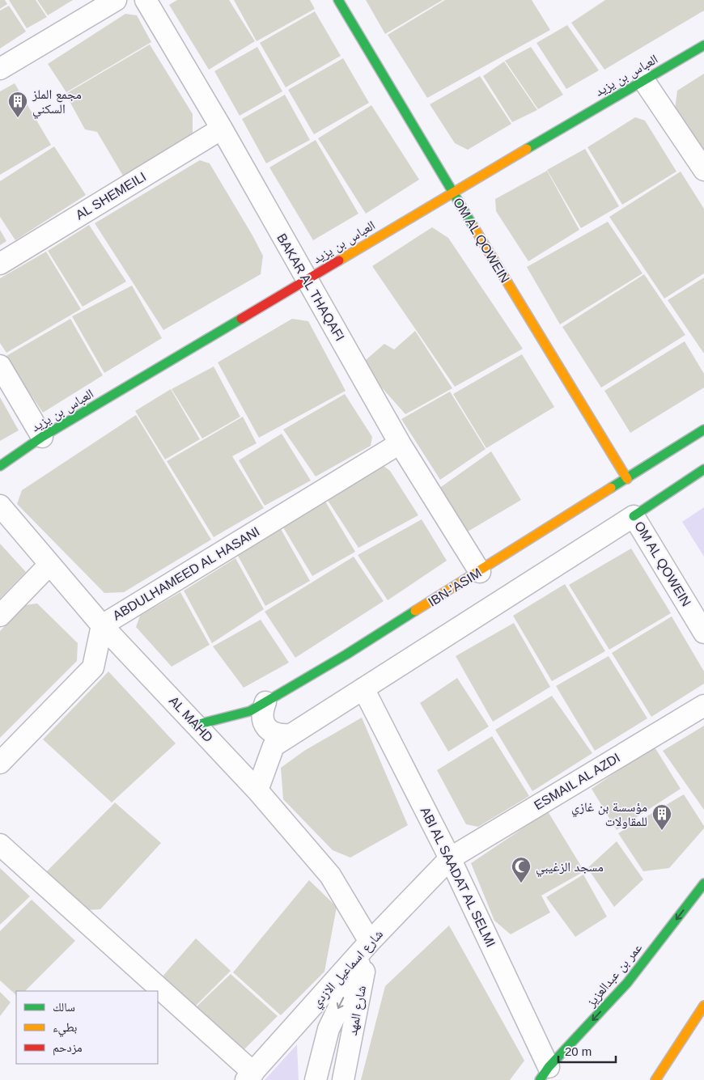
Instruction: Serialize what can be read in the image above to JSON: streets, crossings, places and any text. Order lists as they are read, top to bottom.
{
  "streets": {
    "street": [
      "العباس بن يزيد",
      "AL SHEMEILI",
      "OM AL QOWEIN",
      "BAKAR AL THAQAFI",
      "ABDULHAMEED AL HASANI",
      "IBN-'ASIM",
      "AL MAHD",
      "ESMAIL AL AZDI",
      "ABI AL SAADAT AL SELMI",
      "شارع اسماعيل الازدي",
      "عمر بن عبدالعزيز",
      "شارع المهد"
    ]
  },
  "crossings": [
    ["العباس بن يزيد", "OM AL QOWEIN"],
    ["العباس بن يزيد", "BAKAR AL THAQAFI"],
    ["AL SHEMEILI", "BAKAR AL THAQAFI"],
    ["OM AL QOWEIN", "IBN-'ASIM"],
    ["BAKAR AL THAQAFI", "ABDULHAMEED AL HASANI"],
    ["BAKAR AL THAQAFI", "IBN-'ASIM"],
    ["ABDULHAMEED AL HASANI", "AL MAHD"],
    ["IBN-'ASIM", "AL MAHD"],
    ["AL MAHD", "شارع اسماعيل الازدي"],
    ["AL MAHD", "شارع المهد"],
    ["ESMAIL AL AZDI", "ABI AL SAADAT AL SELMI"],
    ["ESMAIL AL AZDI", "شارع اسماعيل الازدي"],
    ["ABI AL SAADAT AL SELMI", "شارع اسماعيل الازدي"],
    ["ABI AL SAADAT AL SELMI", "عمر بن عبدالعزيز"],
    ["شارع اسماعيل الازدي", "شارع المهد"]
  ],
  "one_way": ["عمر بن عبدالعزيز"],
  "places": {
    "building": ["مجمع الملز السكني", "مؤسسة بن غازي للمقاولات"],
    "mosque": ["مسجد الزغيبي"]
  },
  "legend": ["سالك", "بطيء", "مزدحم"],
  "scale_bar": "20 m"
}
